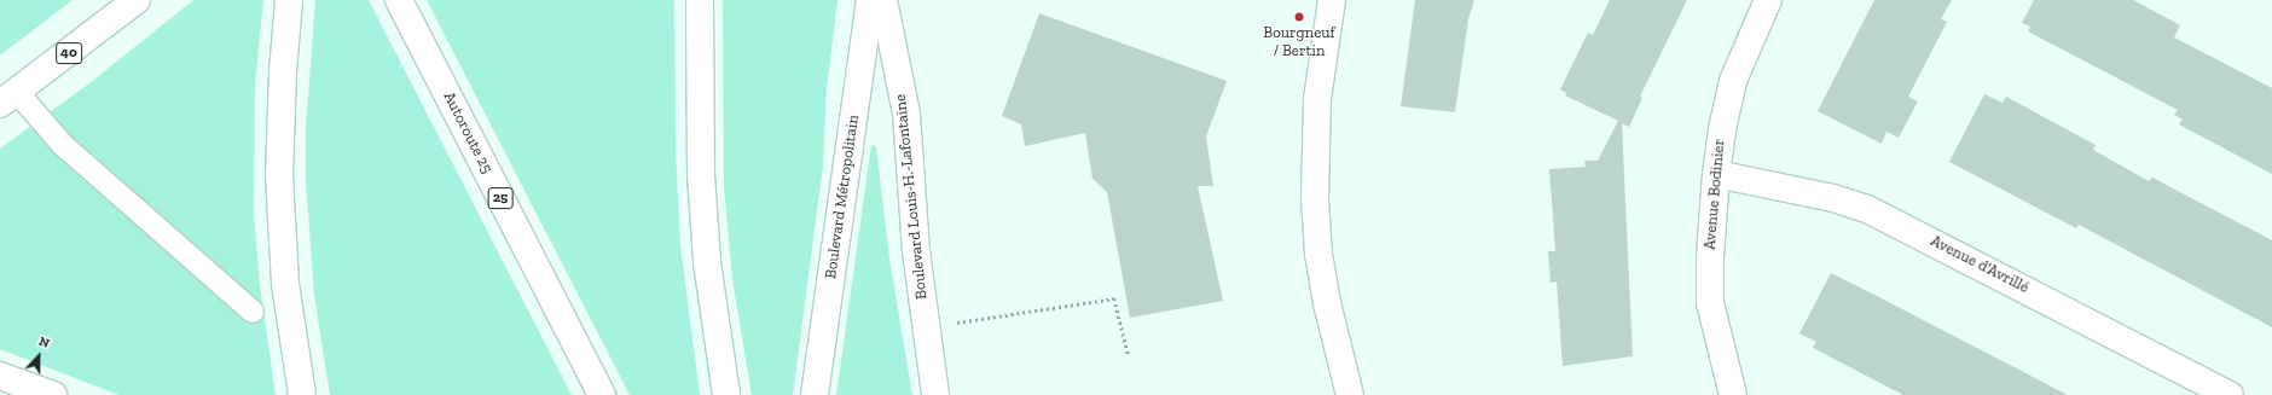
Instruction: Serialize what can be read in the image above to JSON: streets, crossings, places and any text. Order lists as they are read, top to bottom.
{
  "streets": {
    "main road": [
      "40",
      "Autoroute 25",
      "Avenue Bodinier",
      "Boulevard Métropolitain",
      "Boulevard Louis-H.-Lafontaine",
      "25",
      "Avenue d'Avrillé"
    ]
  },
  "crossings": [
    ["Avenue Bodinier", "Avenue d'Avrillé"]
  ],
  "places": ["Bourgneuf / Bertin"],
  "north": "top"
}
